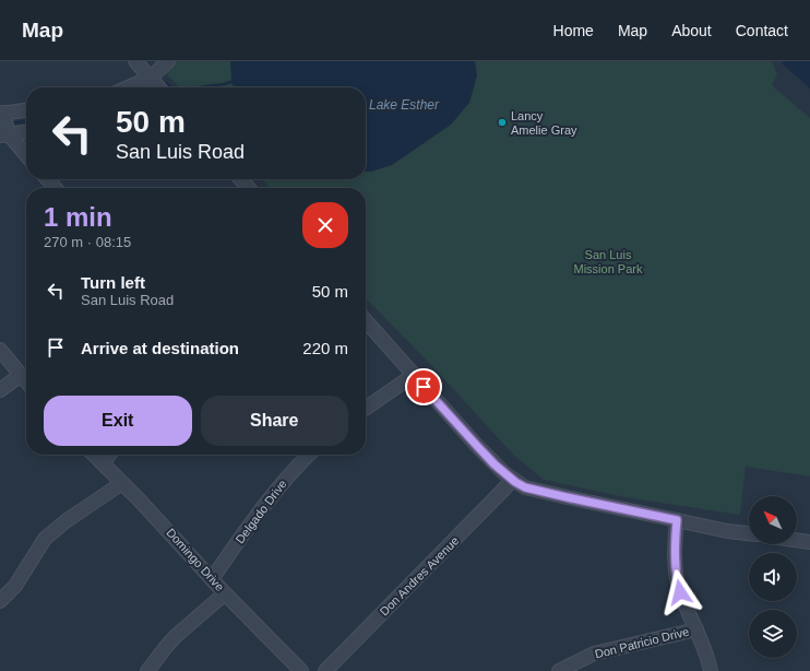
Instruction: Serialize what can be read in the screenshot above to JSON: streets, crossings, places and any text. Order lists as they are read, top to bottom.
{
  "streets": {
    "street": [
      "Delgado Drive",
      "Domingo Drive",
      "Don Andres Avenue",
      "Don Patricio Drive"
    ]
  },
  "crossings": [
    ["Delgado Drive", "Domingo Drive"]
  ],
  "water": ["Lake Esther"],
  "parks": ["San Luis Mission Park"],
  "places": ["Lancy Amelie Gray"],
  "north": "top left",
  "page": {
    "header": "Map",
    "nav": [
      "Home",
      "Map",
      "About",
      "Contact"
    ],
    "turn": ["50 m", "San Luis Road"],
    "heading": ["1 min", "270 m · 08:15"],
    "list": [
      {
        "name": "Turn left",
        "note": "San Luis Road",
        "value": "50 m"
      },
      {
        "name": "Arrive at destination",
        "value": "220 m"
      }
    ],
    "buttons": ["Exit", "Share"]
  }
}
